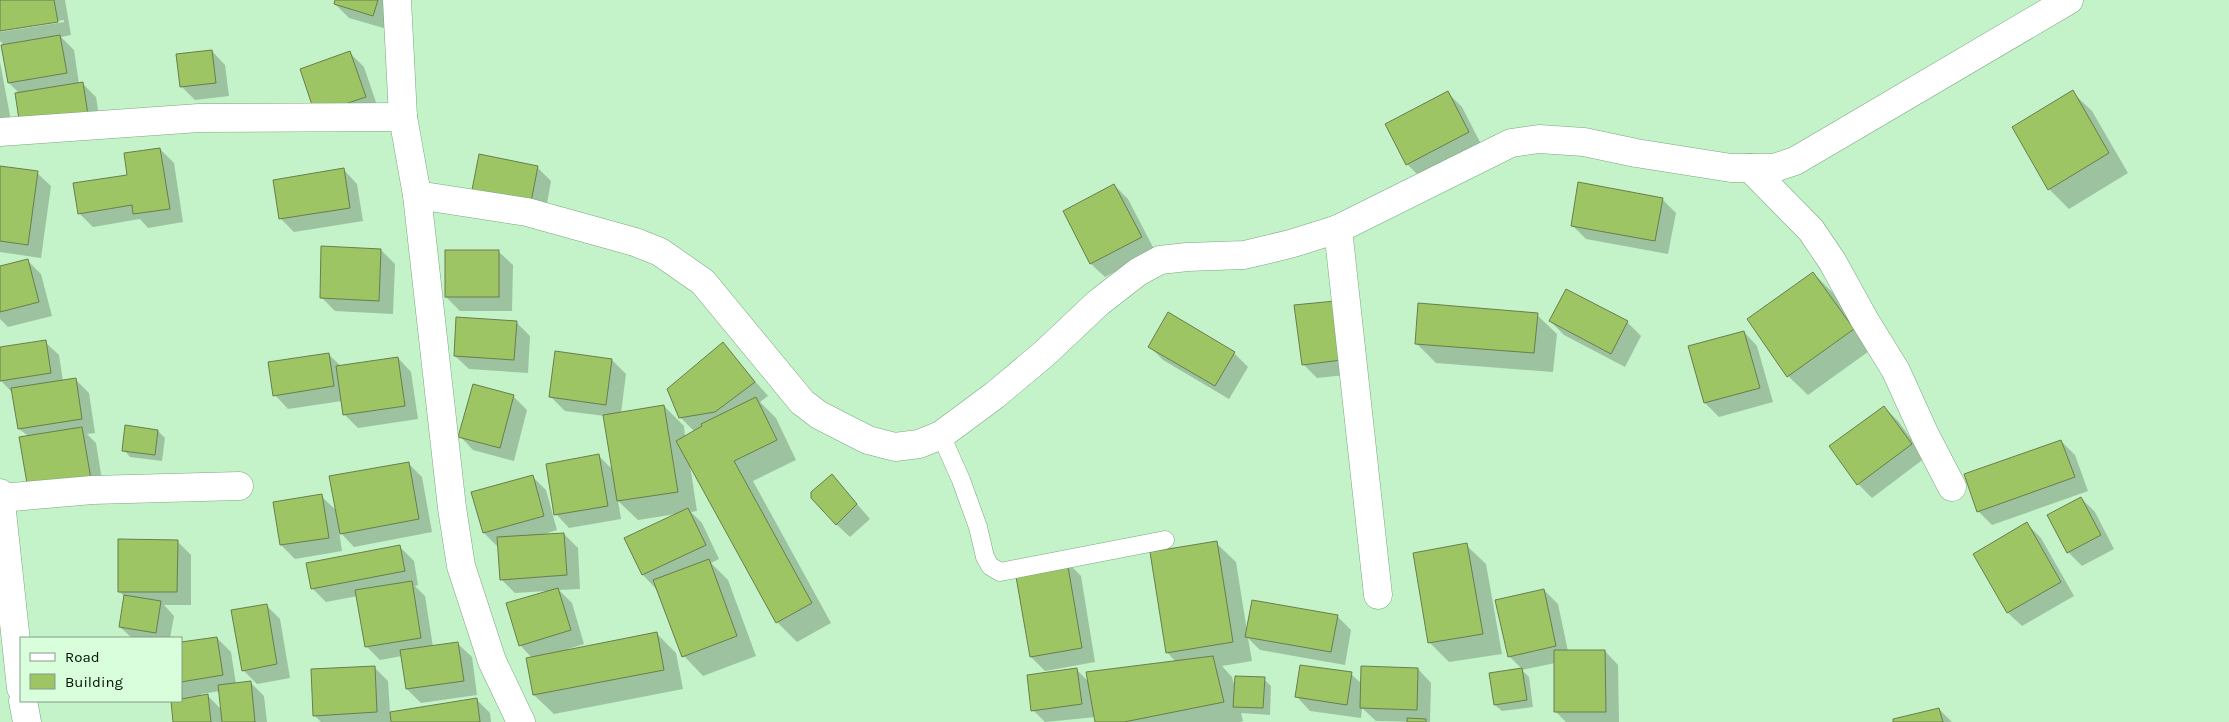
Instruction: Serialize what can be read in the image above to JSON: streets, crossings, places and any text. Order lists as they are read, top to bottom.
{
  "legend": ["Road", "Building"]
}
